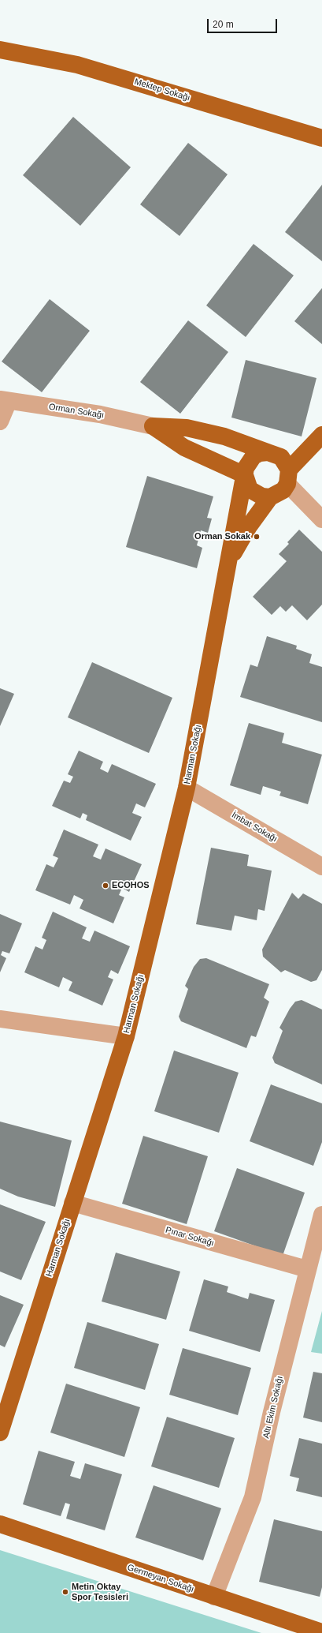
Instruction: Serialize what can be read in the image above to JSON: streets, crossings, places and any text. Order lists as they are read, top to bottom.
{
  "streets": {
    "main road": ["Mektep Sokağı", "Harman Sokağı", "Germeyan Sokağı"],
    "street": [
      "Orman Sokağı",
      "İmbat Sokağı",
      "Pınar Sokağı",
      "Altı Ekim Sokağı"
    ]
  },
  "crossings": [
    ["Harman Sokağı", "İmbat Sokağı"],
    ["Harman Sokağı", "Pınar Sokağı"],
    ["Pınar Sokağı", "Altı Ekim Sokağı"],
    ["Altı Ekim Sokağı", "Germeyan Sokağı"]
  ],
  "places": ["Orman Sokak", "ECOHOS", "Metin Oktay Spor Tesisleri"],
  "scale_bar": "20 m"
}
